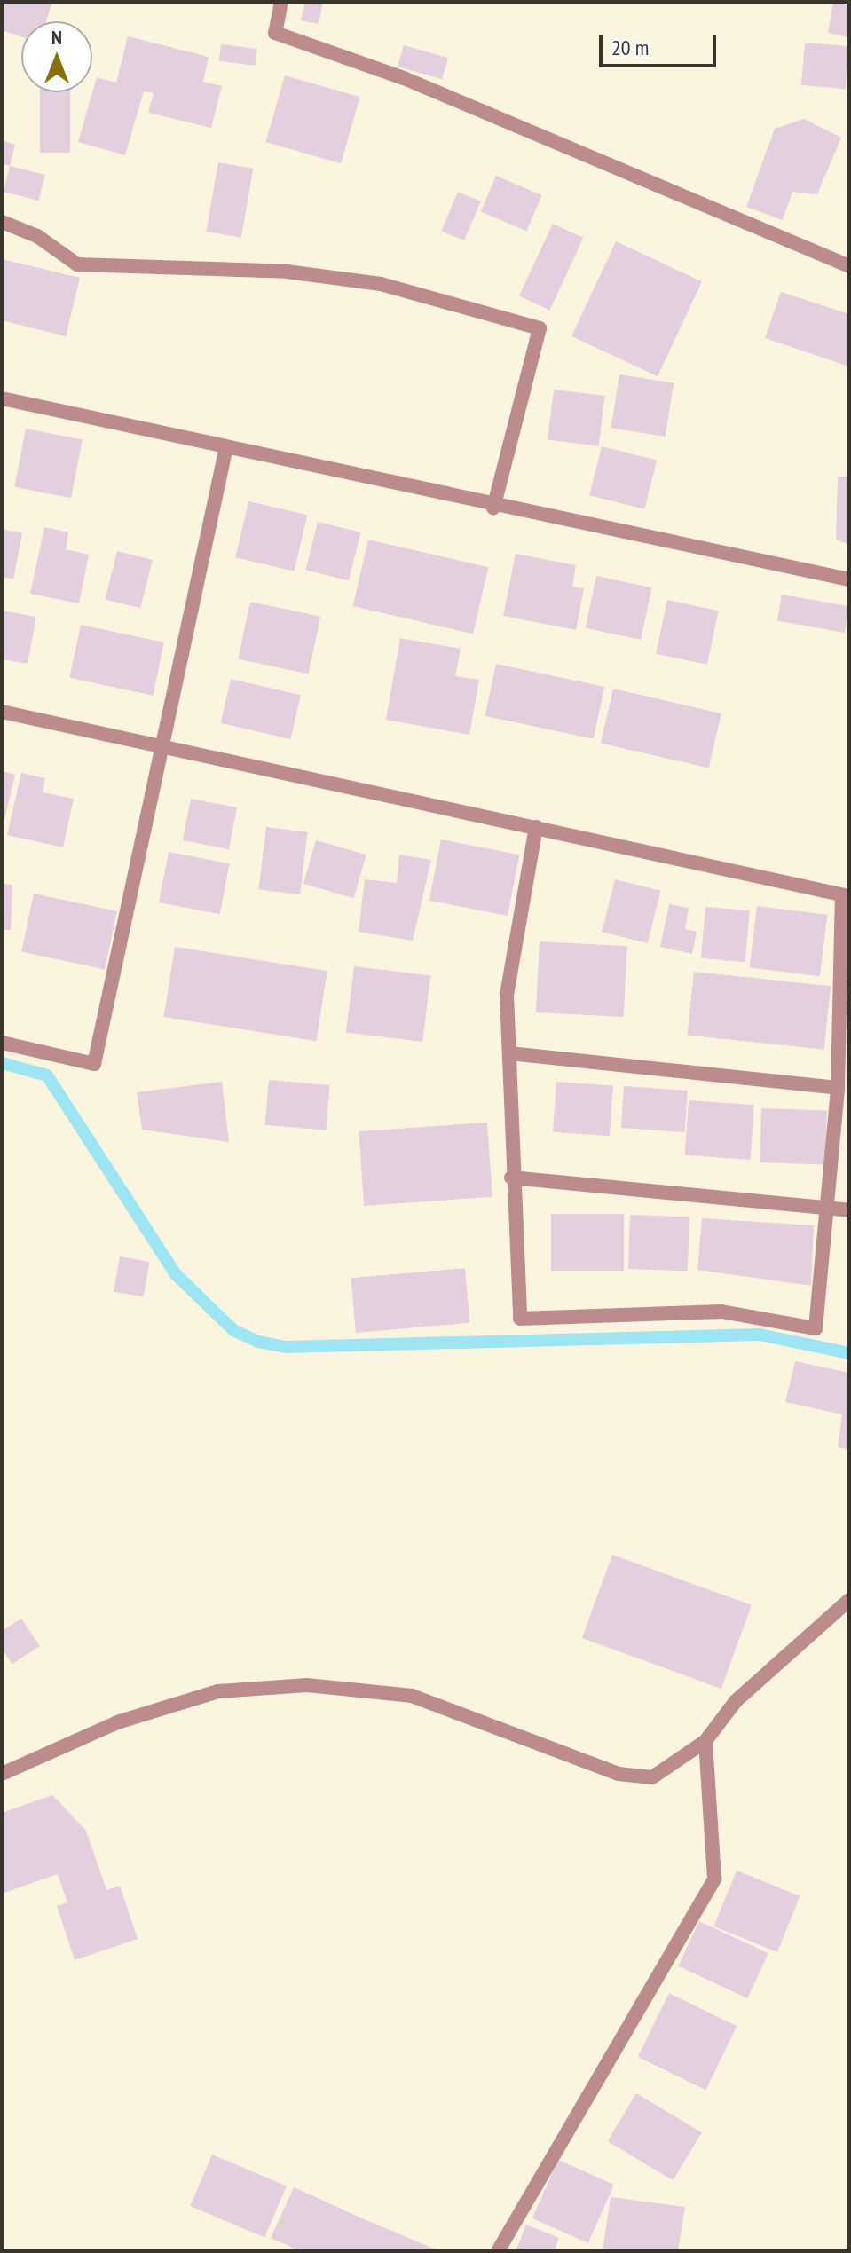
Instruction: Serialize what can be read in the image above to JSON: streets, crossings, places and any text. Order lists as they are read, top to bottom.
{
  "scale_bar": "20 m",
  "north": "top"
}
